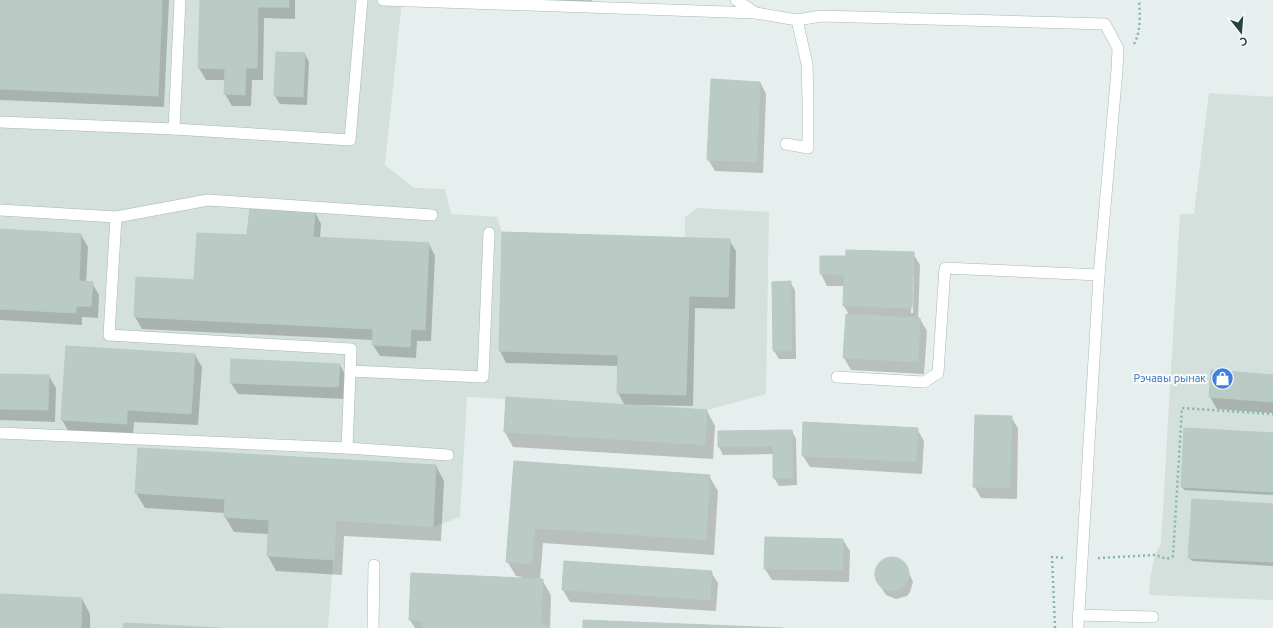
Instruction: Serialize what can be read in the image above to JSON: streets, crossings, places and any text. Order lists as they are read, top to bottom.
{
  "places": {
    "shop": ["Рэчавы рынак"]
  },
  "north": "bottom"
}
